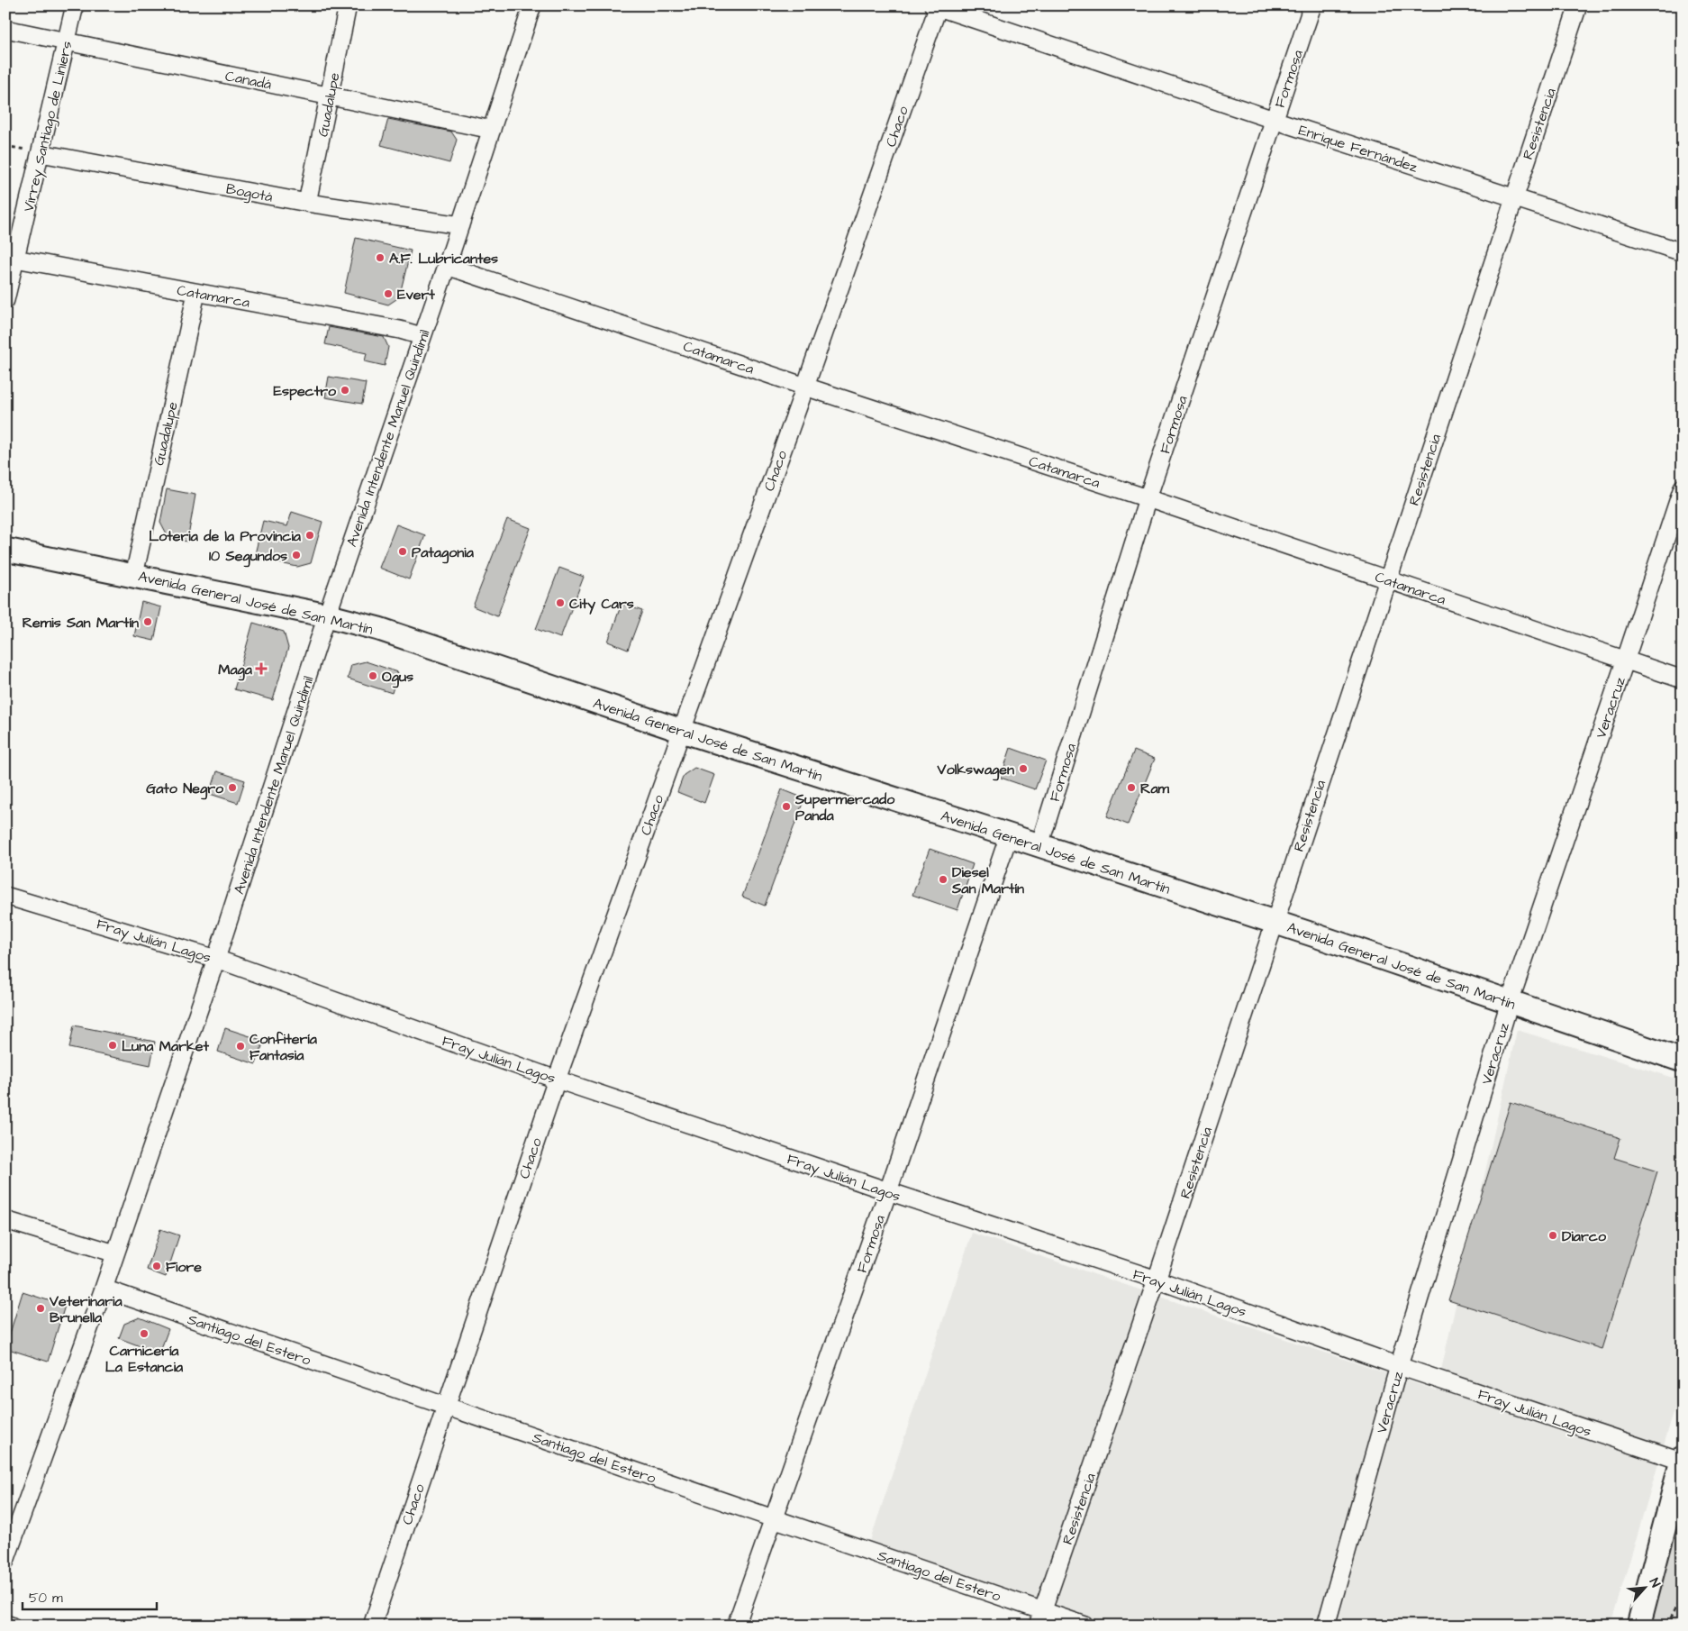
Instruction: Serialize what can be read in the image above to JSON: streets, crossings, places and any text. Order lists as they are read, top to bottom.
{
  "streets": {
    "main road": ["Avenida General José de San Martín"],
    "street": [
      "Formosa",
      "Canadá",
      "Guadalupe",
      "Resistencia",
      "Virrey Santiago de Liniers",
      "Chaco",
      "Enrique Fernández",
      "Bogotá",
      "Catamarca",
      "Avenida Intendente Manuel Quindimil",
      "Veracruz",
      "Fray Julián Lagos",
      "Santiago del Estero"
    ]
  },
  "crossings": [
    ["Formosa", "Enrique Fernández"],
    ["Formosa", "Catamarca"],
    ["Formosa", "Avenida General José de San Martín"],
    ["Formosa", "Fray Julián Lagos"],
    ["Formosa", "Santiago del Estero"],
    ["Canadá", "Guadalupe"],
    ["Canadá", "Virrey Santiago de Liniers"],
    ["Canadá", "Avenida Intendente Manuel Quindimil"],
    ["Guadalupe", "Bogotá"],
    ["Guadalupe", "Catamarca"],
    ["Guadalupe", "Avenida General José de San Martín"],
    ["Resistencia", "Enrique Fernández"],
    ["Resistencia", "Catamarca"],
    ["Resistencia", "Avenida General José de San Martín"],
    ["Resistencia", "Fray Julián Lagos"],
    ["Resistencia", "Santiago del Estero"],
    ["Virrey Santiago de Liniers", "Bogotá"],
    ["Virrey Santiago de Liniers", "Catamarca"],
    ["Chaco", "Enrique Fernández"],
    ["Chaco", "Catamarca"],
    ["Chaco", "Avenida General José de San Martín"],
    ["Chaco", "Fray Julián Lagos"],
    ["Chaco", "Santiago del Estero"],
    ["Bogotá", "Avenida Intendente Manuel Quindimil"],
    ["Catamarca", "Avenida Intendente Manuel Quindimil"],
    ["Catamarca", "Veracruz"],
    ["Avenida Intendente Manuel Quindimil", "Avenida General José de San Martín"],
    ["Avenida Intendente Manuel Quindimil", "Fray Julián Lagos"],
    ["Avenida Intendente Manuel Quindimil", "Santiago del Estero"],
    ["Avenida General José de San Martín", "Veracruz"],
    ["Veracruz", "Fray Julián Lagos"]
  ],
  "places": {
    "other": [
      "A.F. Lubricantes",
      "Evert",
      "Espectro",
      "Loteria de la Provincia",
      "Patagonia",
      "10 Segundos",
      "City Cars",
      "Remis San Martín",
      "Ogus",
      "Volkswagen",
      "Gato Negro",
      "Ram",
      "Supermercado Panda",
      "Diesel San Martín",
      "Luna Market",
      "Confitería Fantasia",
      "Diarco",
      "Fiore",
      "Veterinaria Brunella",
      "Carnicería La Estancia"
    ],
    "health": ["Maga"]
  },
  "scale_bar": "50 m",
  "north": "top right"
}
